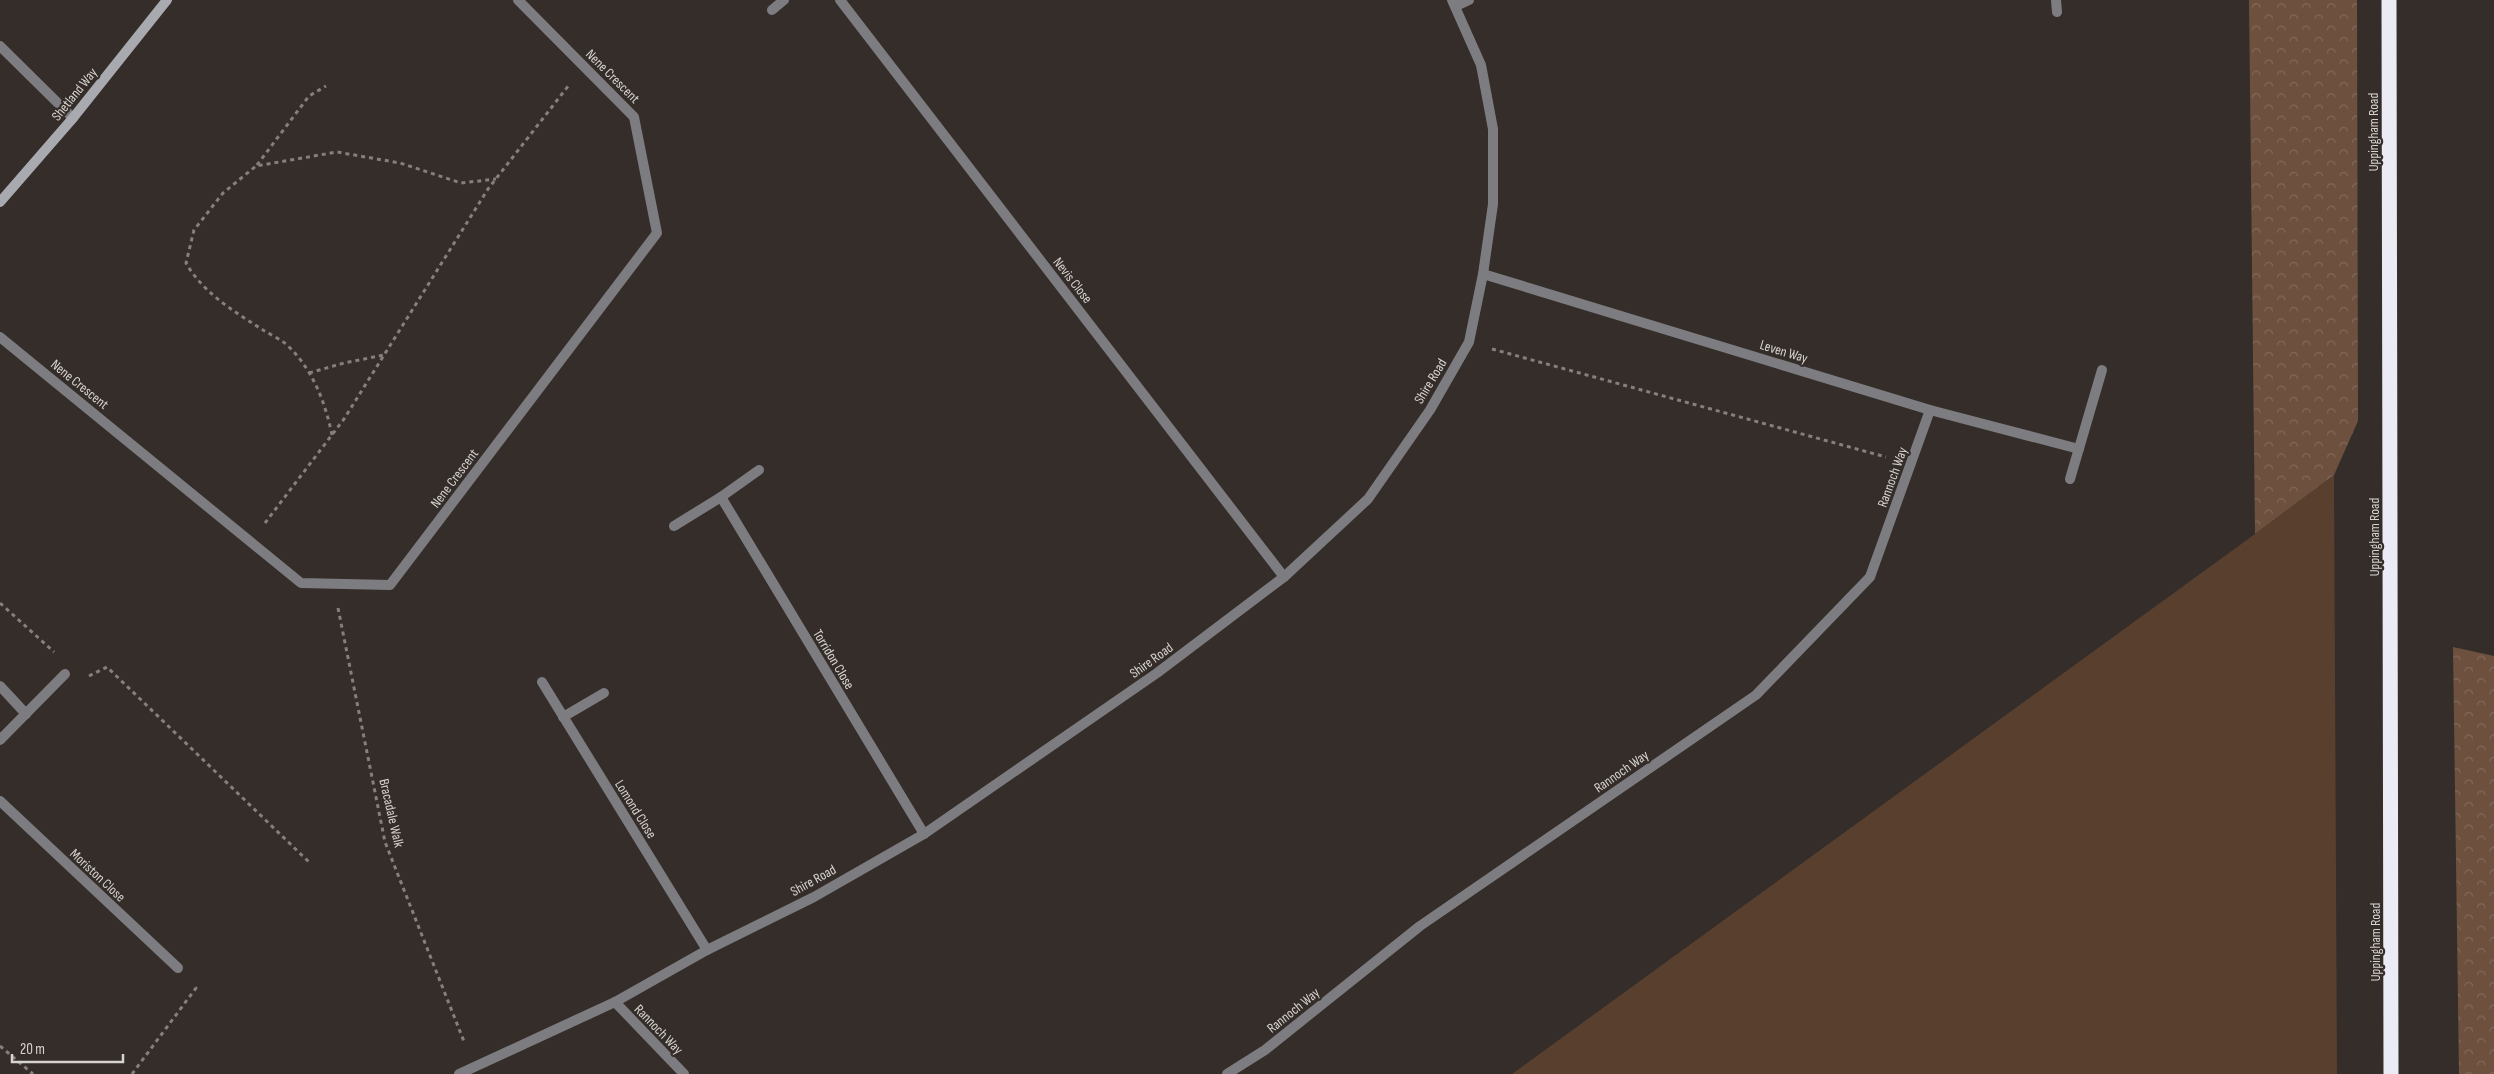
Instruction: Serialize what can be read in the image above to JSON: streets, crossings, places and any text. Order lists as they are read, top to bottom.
{
  "streets": {
    "highway": ["Uppingham Road"],
    "street": [
      "Nene Crescent",
      "Shetland Way",
      "Nevis Close",
      "Leven Way",
      "Shire Road",
      "Rannoch Way",
      "Torridon Close",
      "Lomond Close",
      "Moriston Close"
    ],
    "path": ["Bracadale Walk"]
  },
  "crossings": [
    ["Nene Crescent", "Bracadale Walk"],
    ["Nevis Close", "Shire Road"],
    ["Leven Way", "Shire Road"],
    ["Leven Way", "Rannoch Way"],
    ["Shire Road", "Rannoch Way"],
    ["Shire Road", "Torridon Close"],
    ["Shire Road", "Lomond Close"],
    ["Shire Road", "Bracadale Walk"]
  ],
  "scale_bar": "20 m"
}
